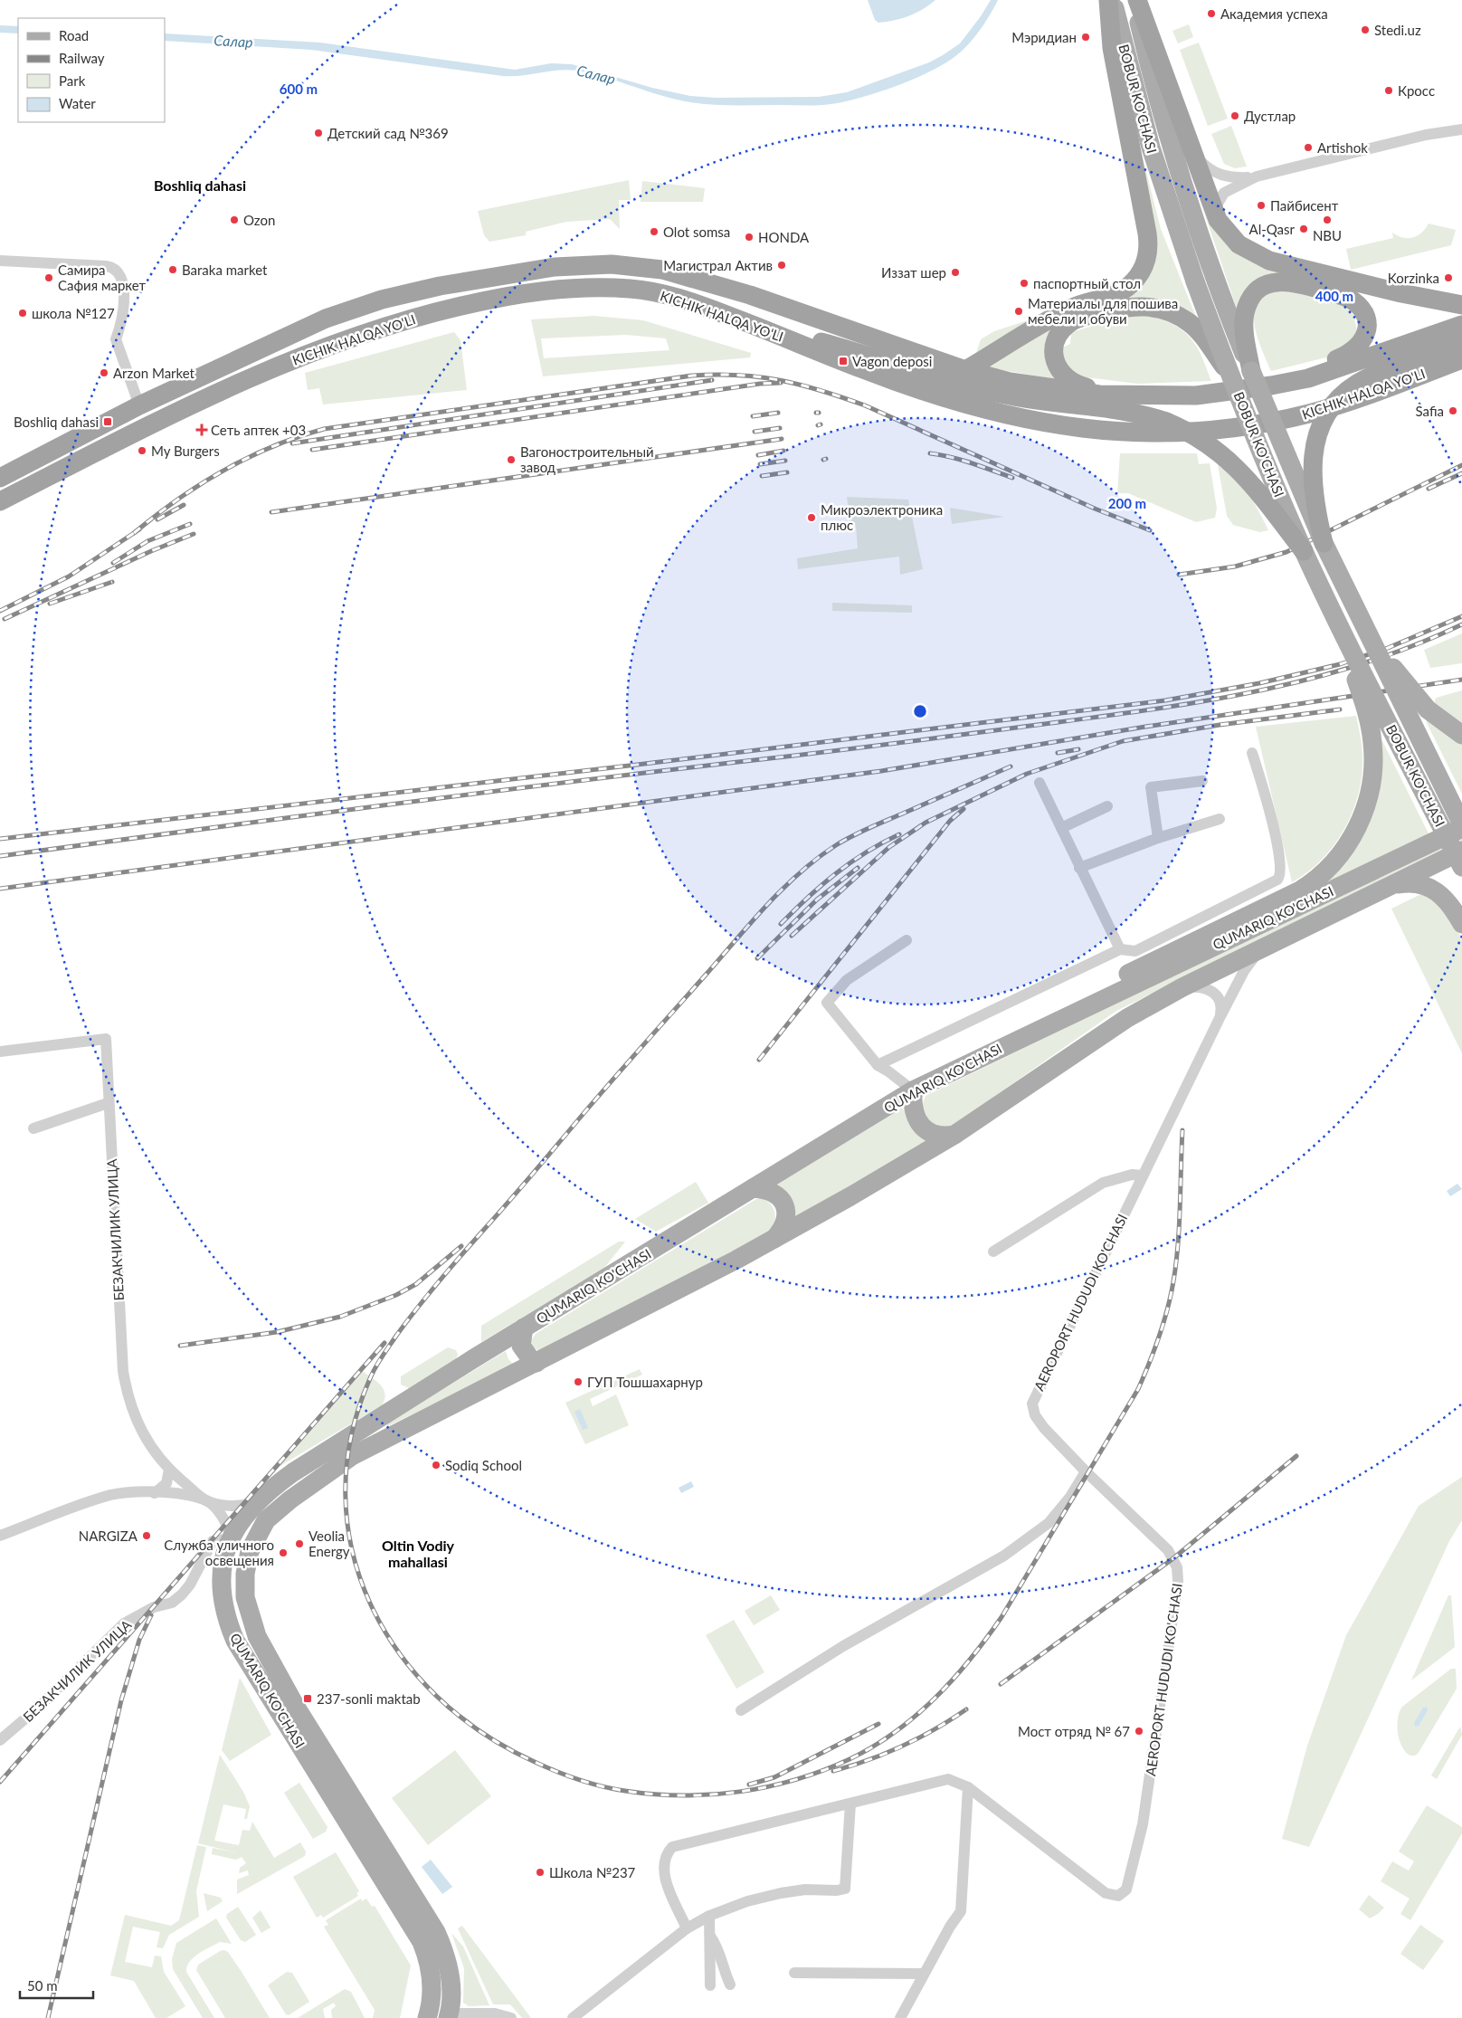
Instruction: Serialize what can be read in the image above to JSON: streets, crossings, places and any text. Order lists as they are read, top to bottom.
{
  "streets": {
    "highway": ["KICHIK HALQA YO'LI"],
    "main road": ["BOBUR KO'CHASI", "QUMARIQ KO'CHASI"],
    "street": ["БЕЗАКЧИЛИК УЛИЦА", "AEROPORT HUDUDI KO'CHASI"]
  },
  "crossings": [
    ["BOBUR KO'CHASI", "KICHIK HALQA YO'LI"],
    ["QUMARIQ KO'CHASI", "БЕЗАКЧИЛИК УЛИЦА"],
    ["QUMARIQ KO'CHASI", "AEROPORT HUDUDI KO'CHASI"]
  ],
  "districts": ["Boshliq dahasi", "Oltin Vodiy mahallasi"],
  "water": ["Салар"],
  "places": {
    "other": [
      "Академия успеха",
      "Stedi.uz",
      "Мэридиан",
      "Кросс",
      "Дустлар",
      "Детский сад №369",
      "Artishok",
      "Пайбисент",
      "Ozon",
      "NBU",
      "Al-Qasr",
      "Olot somsa",
      "HONDA",
      "Магистрал Актив",
      "Baraka market",
      "Иззат шер",
      "Самира Сафия маркет",
      "Korzinka",
      "паспортный стол",
      "Материалы для пошива мебели и обуви",
      "школа №127",
      "Arzon Market",
      "Safia",
      "My Burgers",
      "Вагоностроительный завод",
      "Микроэлектроника плюс",
      "ГУП Тошшахарнур",
      "Sodiq School",
      "NARGIZA",
      "Veolia Energy",
      "Служба уличного освещения",
      "Мост отряд № 67",
      "Школа №237"
    ],
    "transit": ["Vagon deposi", "Boshliq dahasi", "237-sonli maktab"],
    "health": ["Сеть аптек +03"]
  },
  "legend": [
    "Road",
    "Railway",
    "Park",
    "Water"
  ],
  "scale_bar": "50 m",
  "rings": ["600 m", "400 m", "200 m"]
}
